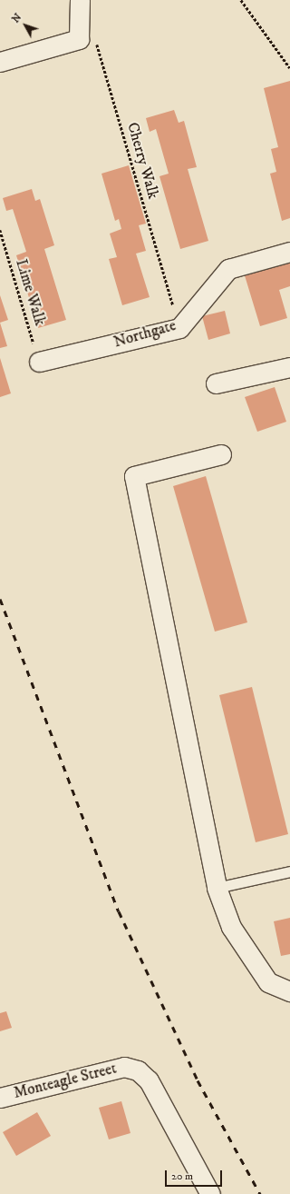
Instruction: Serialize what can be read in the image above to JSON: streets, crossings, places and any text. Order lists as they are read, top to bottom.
{
  "streets": {
    "street": ["Northgate", "Monteagle Street"],
    "path": ["Cherry Walk", "Lime Walk"]
  },
  "crossings": [
    ["Cherry Walk", "Northgate"],
    ["Lime Walk", "Northgate"]
  ],
  "scale_bar": "20 m",
  "north": "top left"
}
